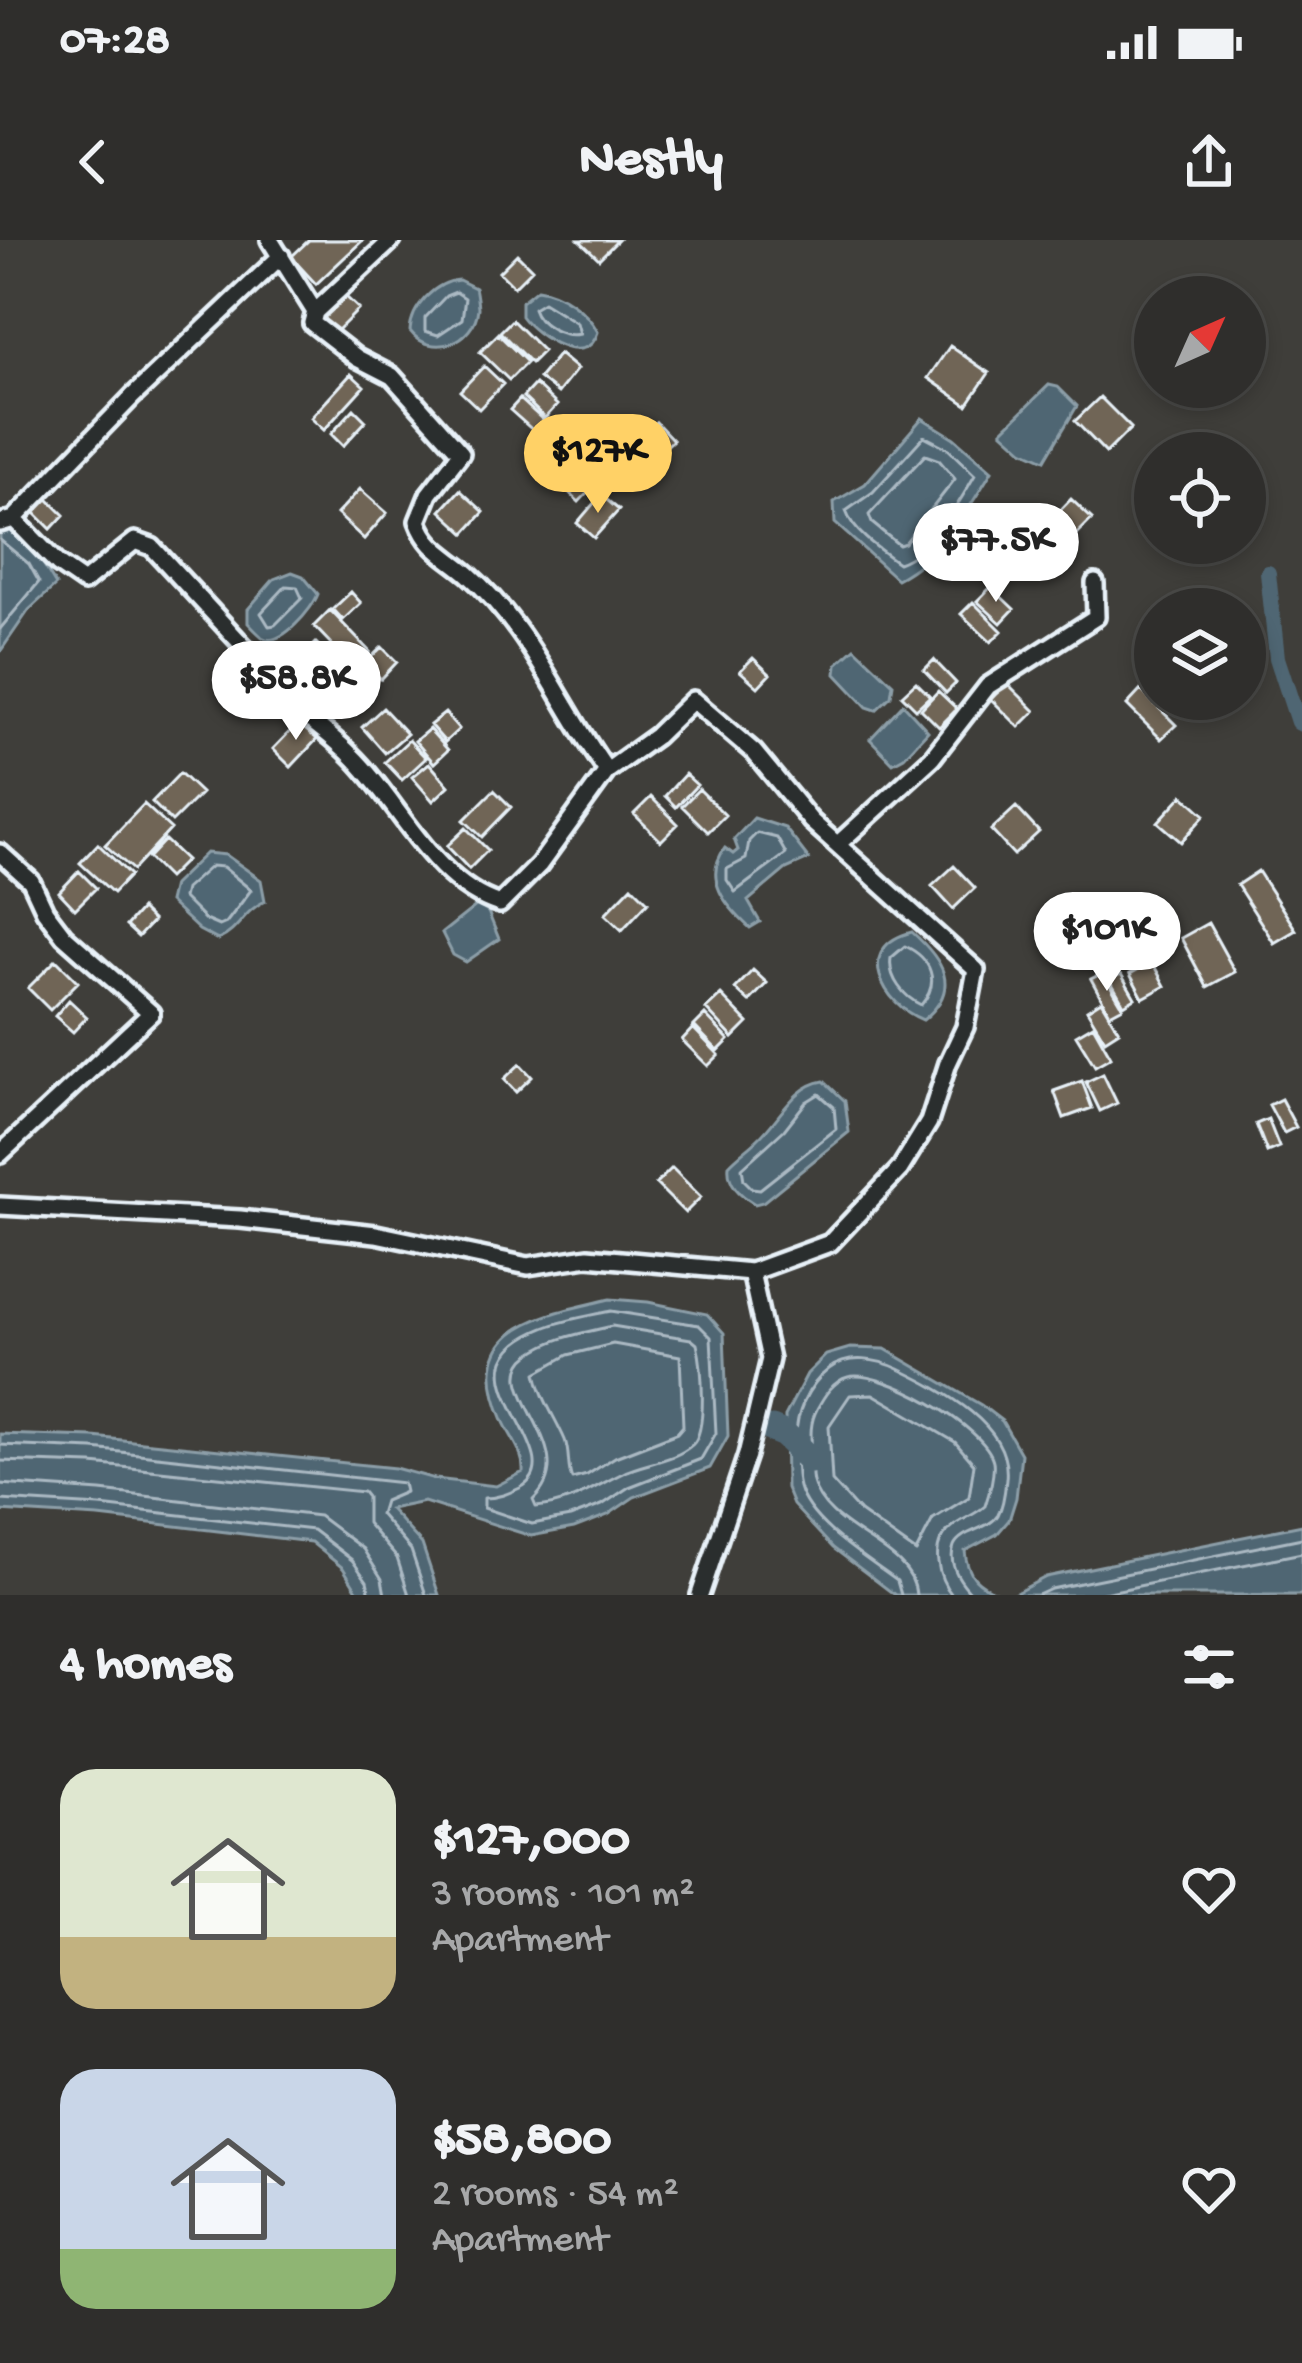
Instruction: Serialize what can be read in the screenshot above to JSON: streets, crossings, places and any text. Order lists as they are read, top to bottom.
{
  "north": "top right",
  "page": {
    "status": "07:28",
    "header": "Nestly",
    "price": [
      "$127K",
      "$77.5K",
      "$58.8K",
      "$101K"
    ],
    "heading": "4 homes",
    "list": [
      {
        "name": "$127,000",
        "note": "3 rooms · 101 m² · Apartment"
      },
      {
        "name": "$58,800",
        "note": "2 rooms · 54 m² · Apartment"
      }
    ]
  }
}
